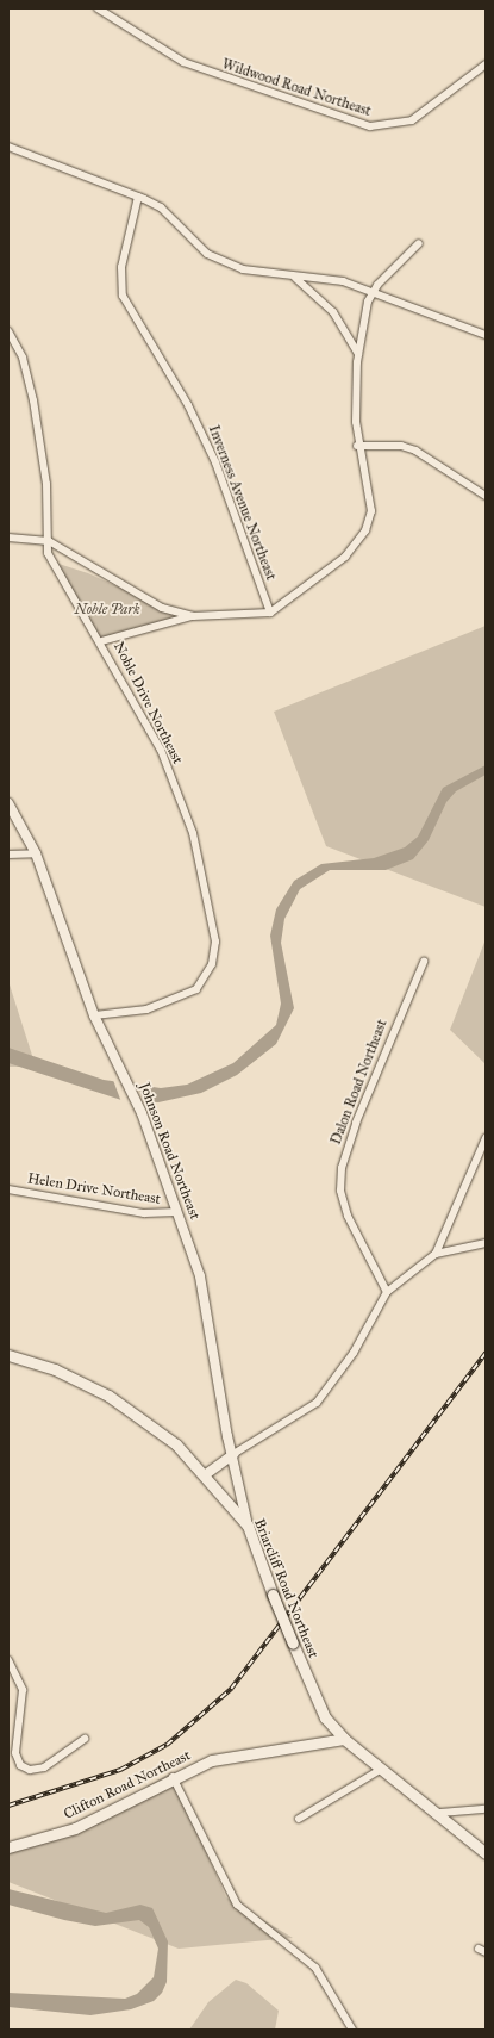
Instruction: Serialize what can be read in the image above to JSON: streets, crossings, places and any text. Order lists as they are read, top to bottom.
{
  "streets": {
    "main road": ["Briarcliff Road Northeast", "Clifton Road Northeast"],
    "street": [
      "Wildwood Road Northeast",
      "Inverness Avenue Northeast",
      "Noble Drive Northeast",
      "Dalon Road Northeast",
      "Johnson Road Northeast",
      "Helen Drive Northeast"
    ]
  },
  "crossings": [
    ["Noble Drive Northeast", "Johnson Road Northeast"],
    ["Johnson Road Northeast", "Helen Drive Northeast"],
    ["Johnson Road Northeast", "Briarcliff Road Northeast"],
    ["Briarcliff Road Northeast", "Clifton Road Northeast"]
  ],
  "parks": ["Noble Park"]
}
